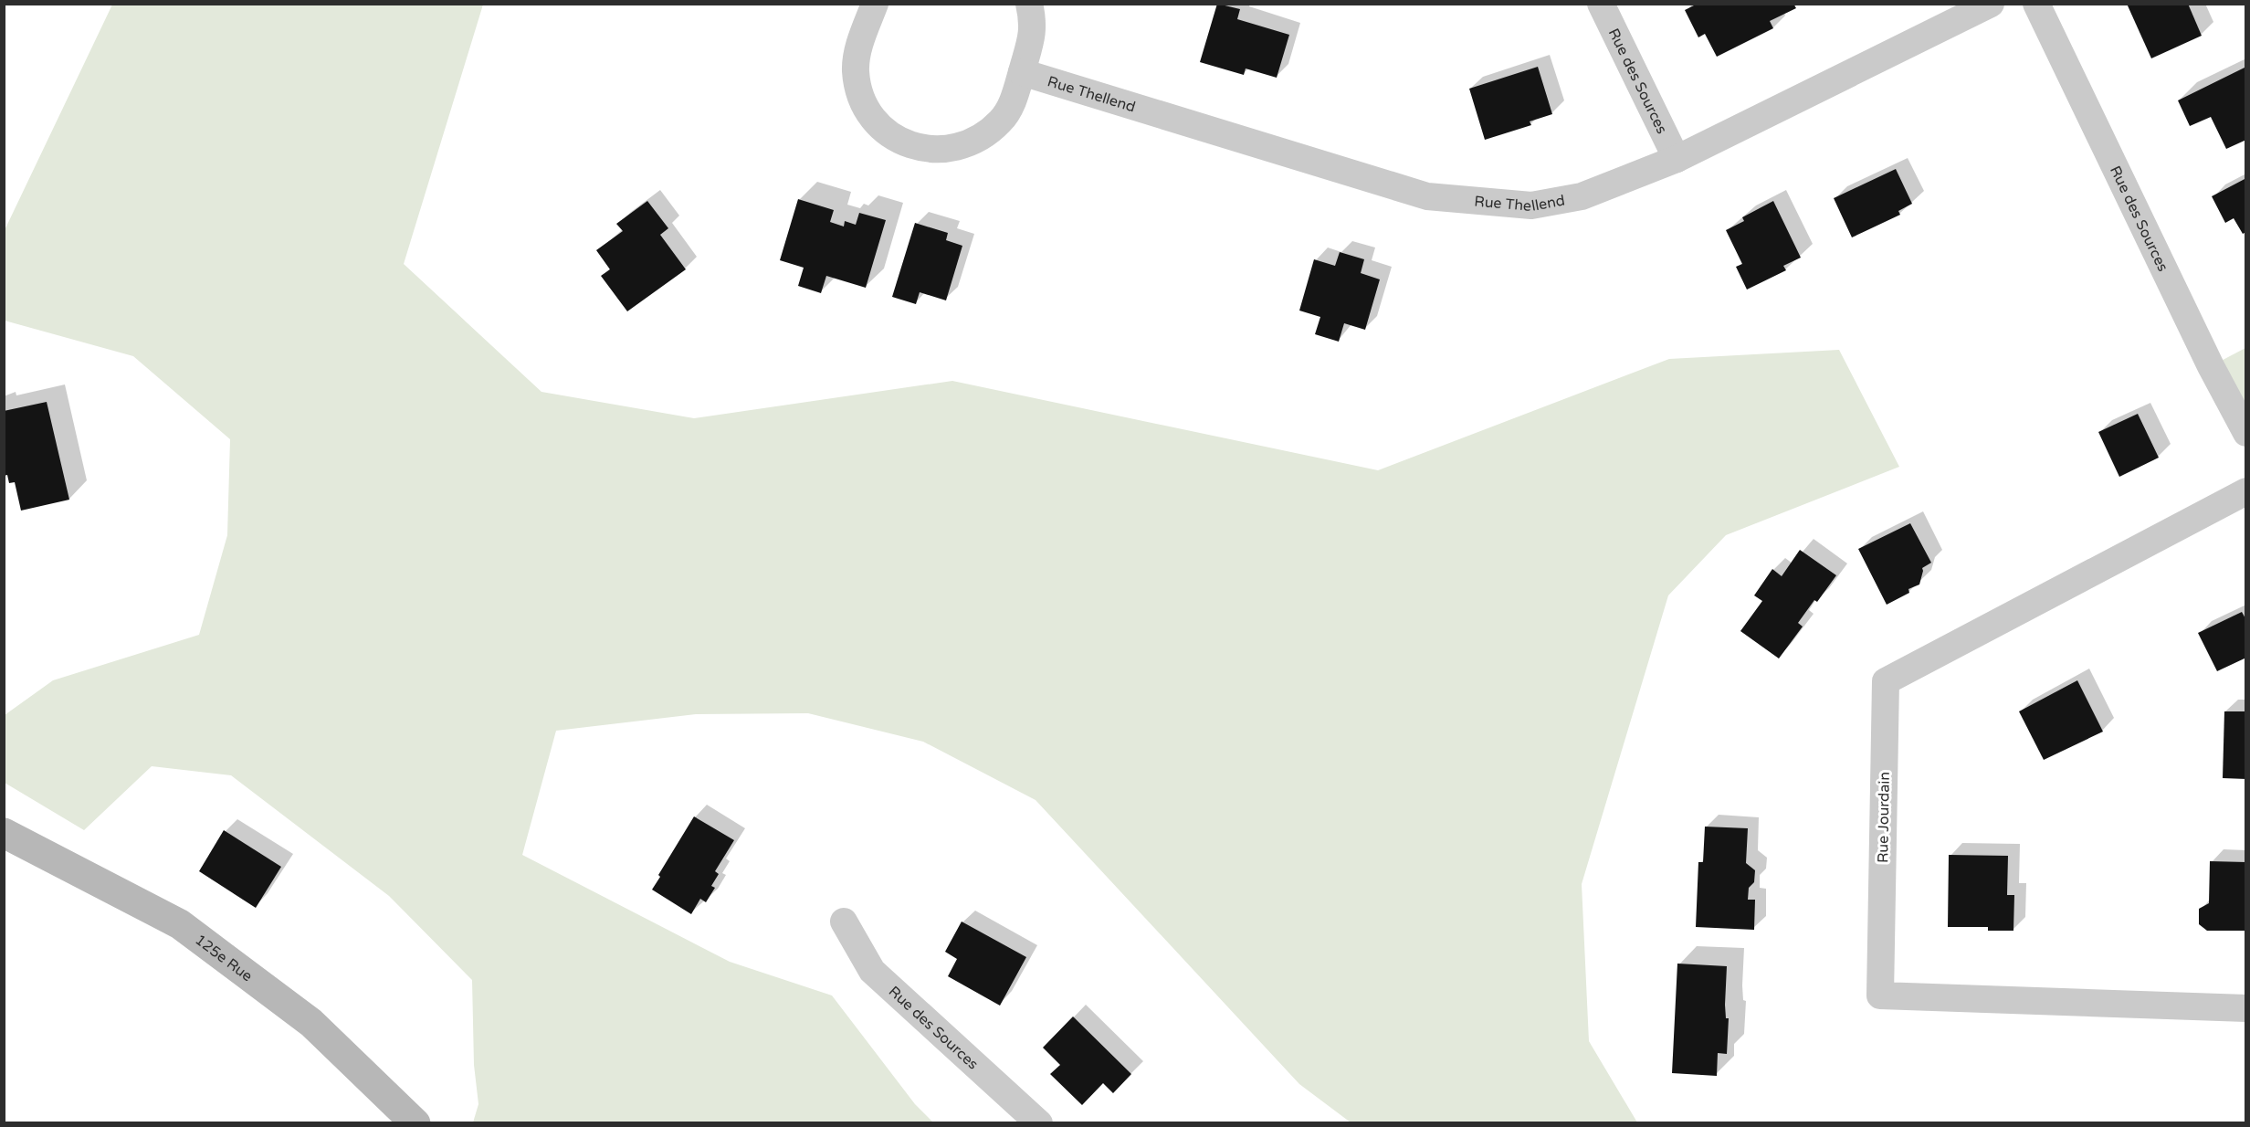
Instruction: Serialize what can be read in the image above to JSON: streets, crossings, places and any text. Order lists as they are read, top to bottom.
{
  "streets": {
    "street": [
      "Rue des Sources",
      "Rue Thellend",
      "Rue Jourdain",
      "125e Rue"
    ]
  },
  "crossings": [
    ["Rue des Sources", "Rue Thellend"]
  ]
}
